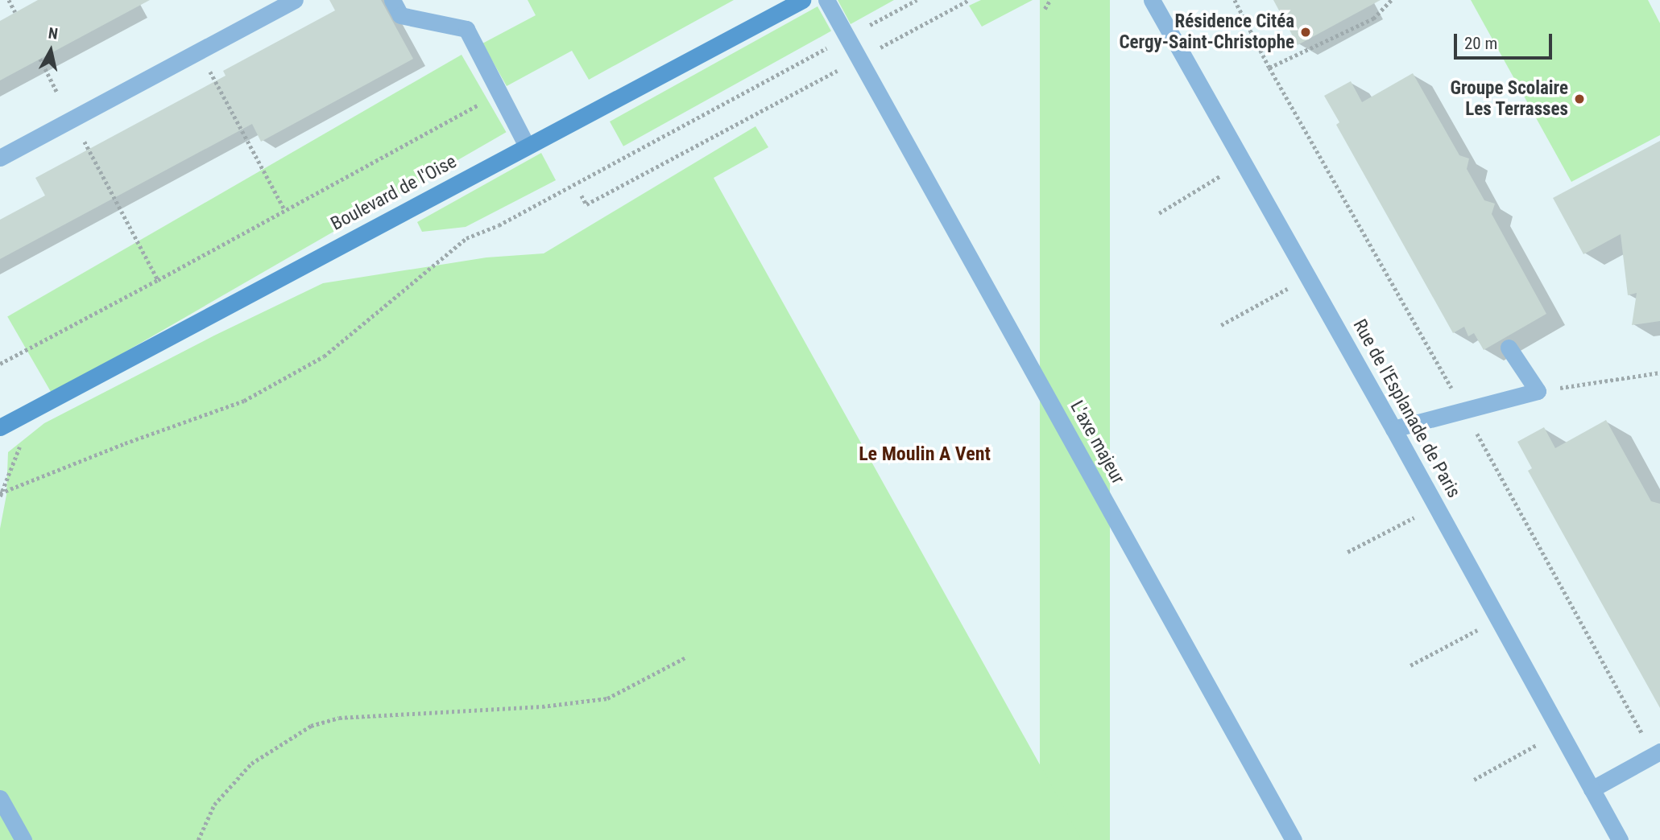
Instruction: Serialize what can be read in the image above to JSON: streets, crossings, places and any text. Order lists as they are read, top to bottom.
{
  "streets": {
    "main road": ["Boulevard de l'Oise"],
    "street": ["Rue de l'Esplanade de Paris", "L'axe majeur"]
  },
  "districts": ["Le Moulin A Vent"],
  "places": ["Résidence Citéa Cergy-Saint-Christophe", "Groupe Scolaire Les Terrasses"],
  "scale_bar": "20 m",
  "north": "top"
}
